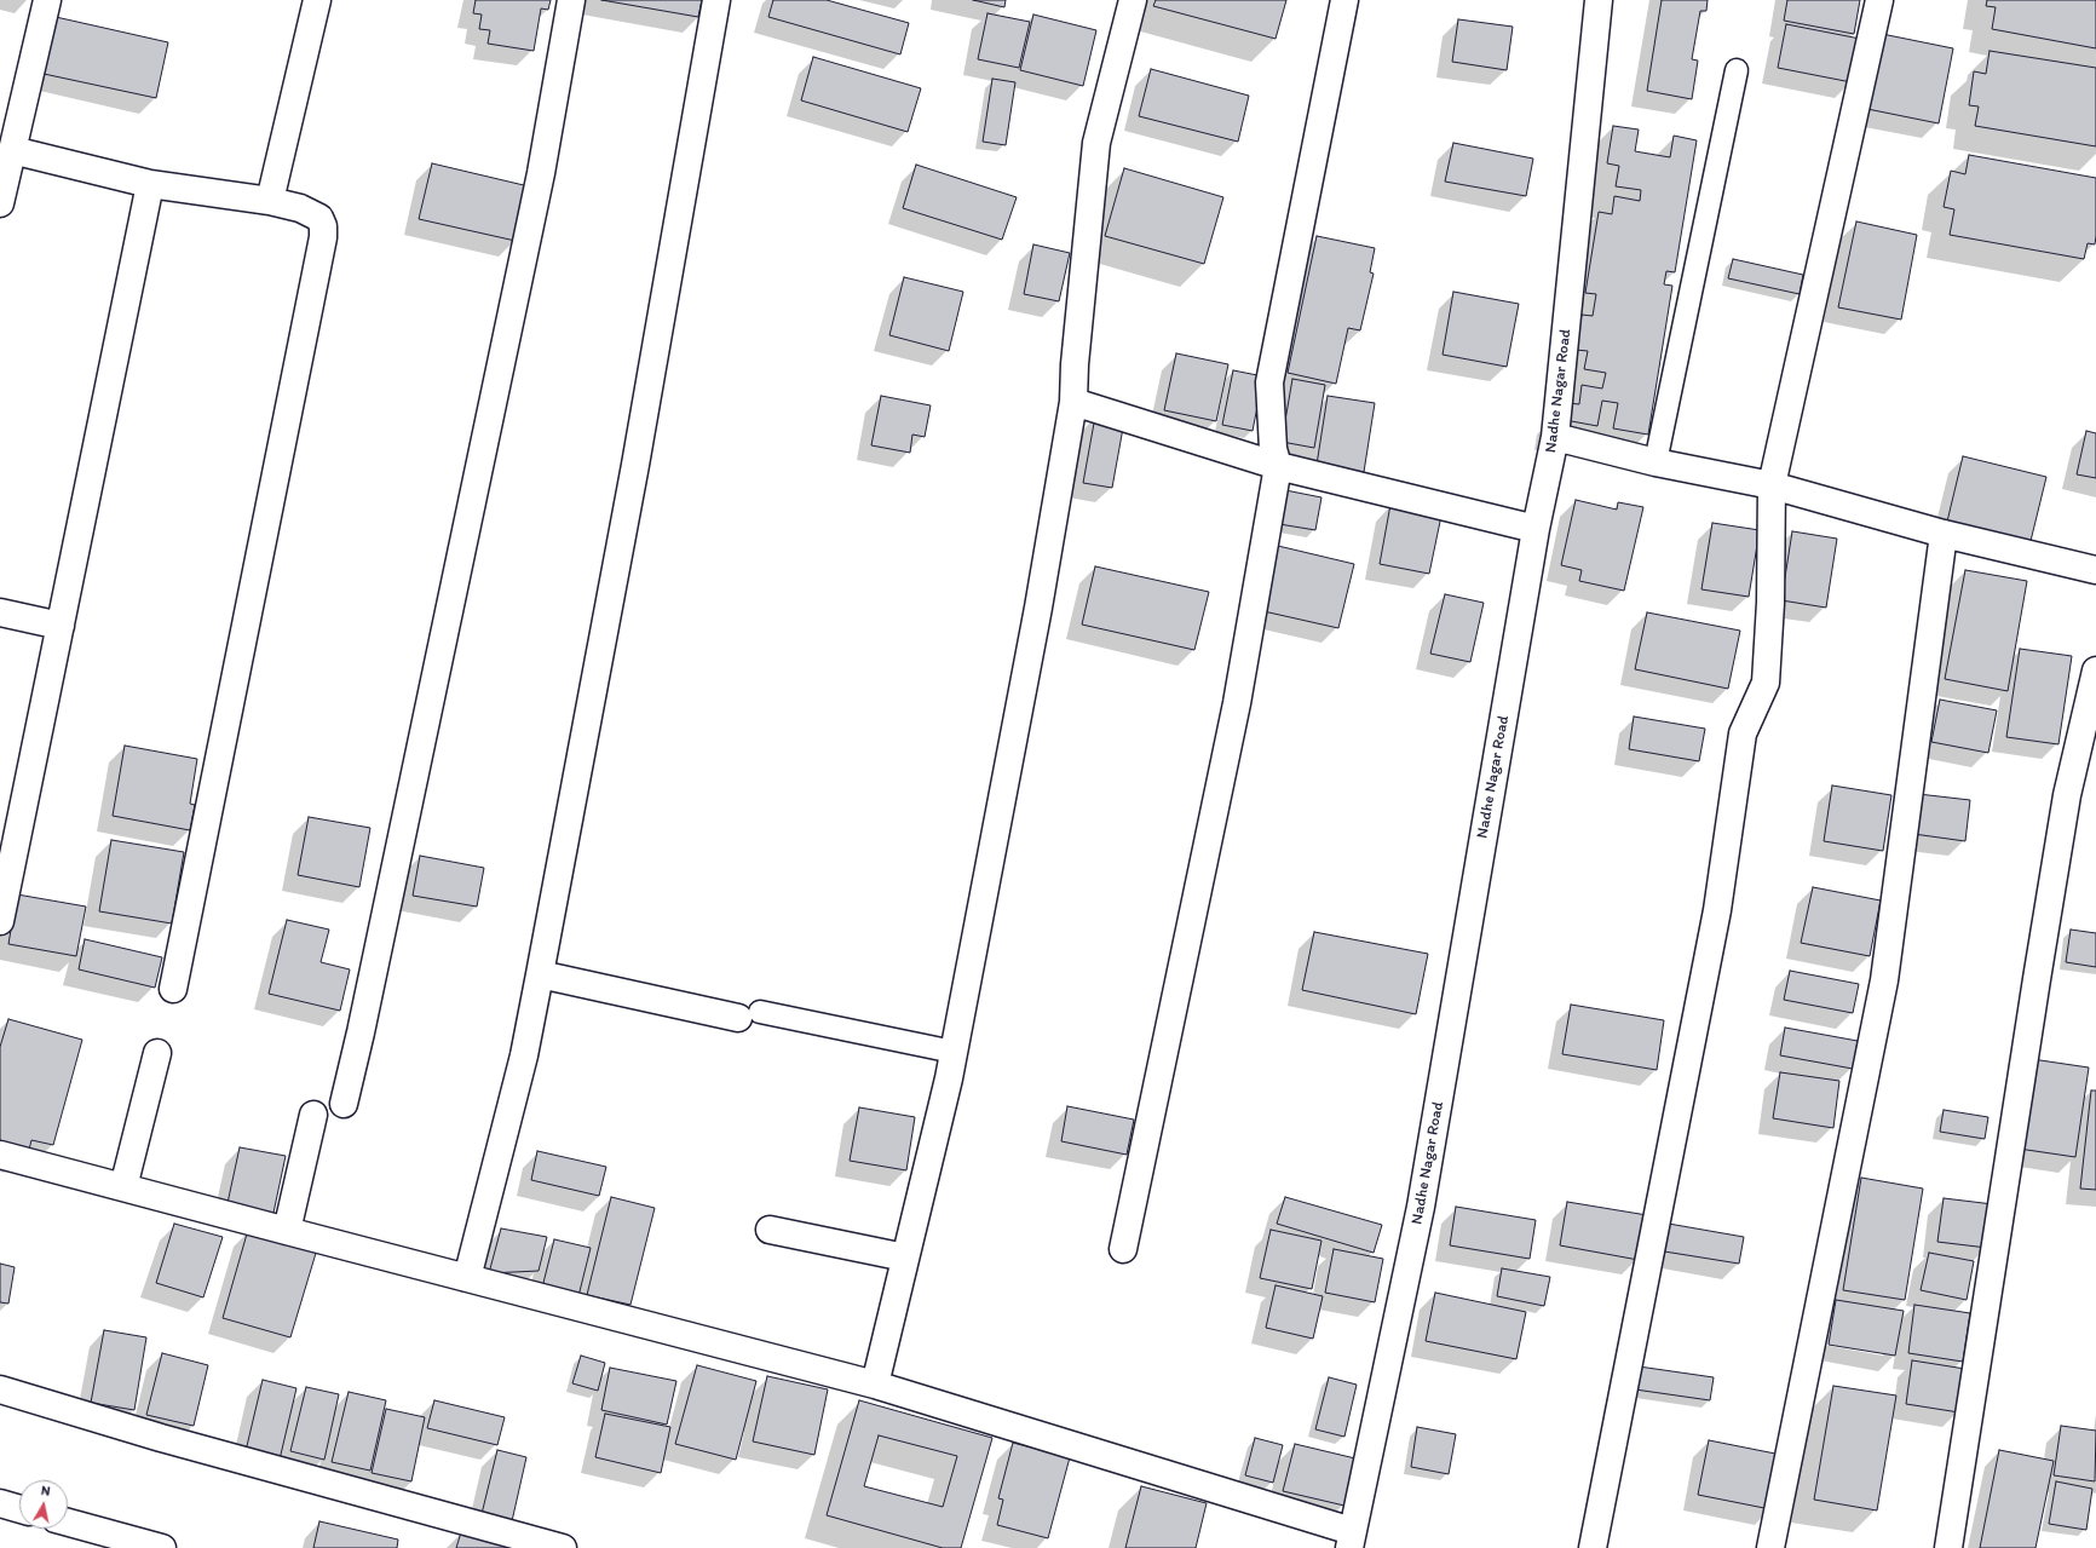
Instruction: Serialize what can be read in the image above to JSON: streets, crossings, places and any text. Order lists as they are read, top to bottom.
{
  "streets": {
    "street": ["Nadhe Nagar Road"]
  },
  "north": "top"
}
